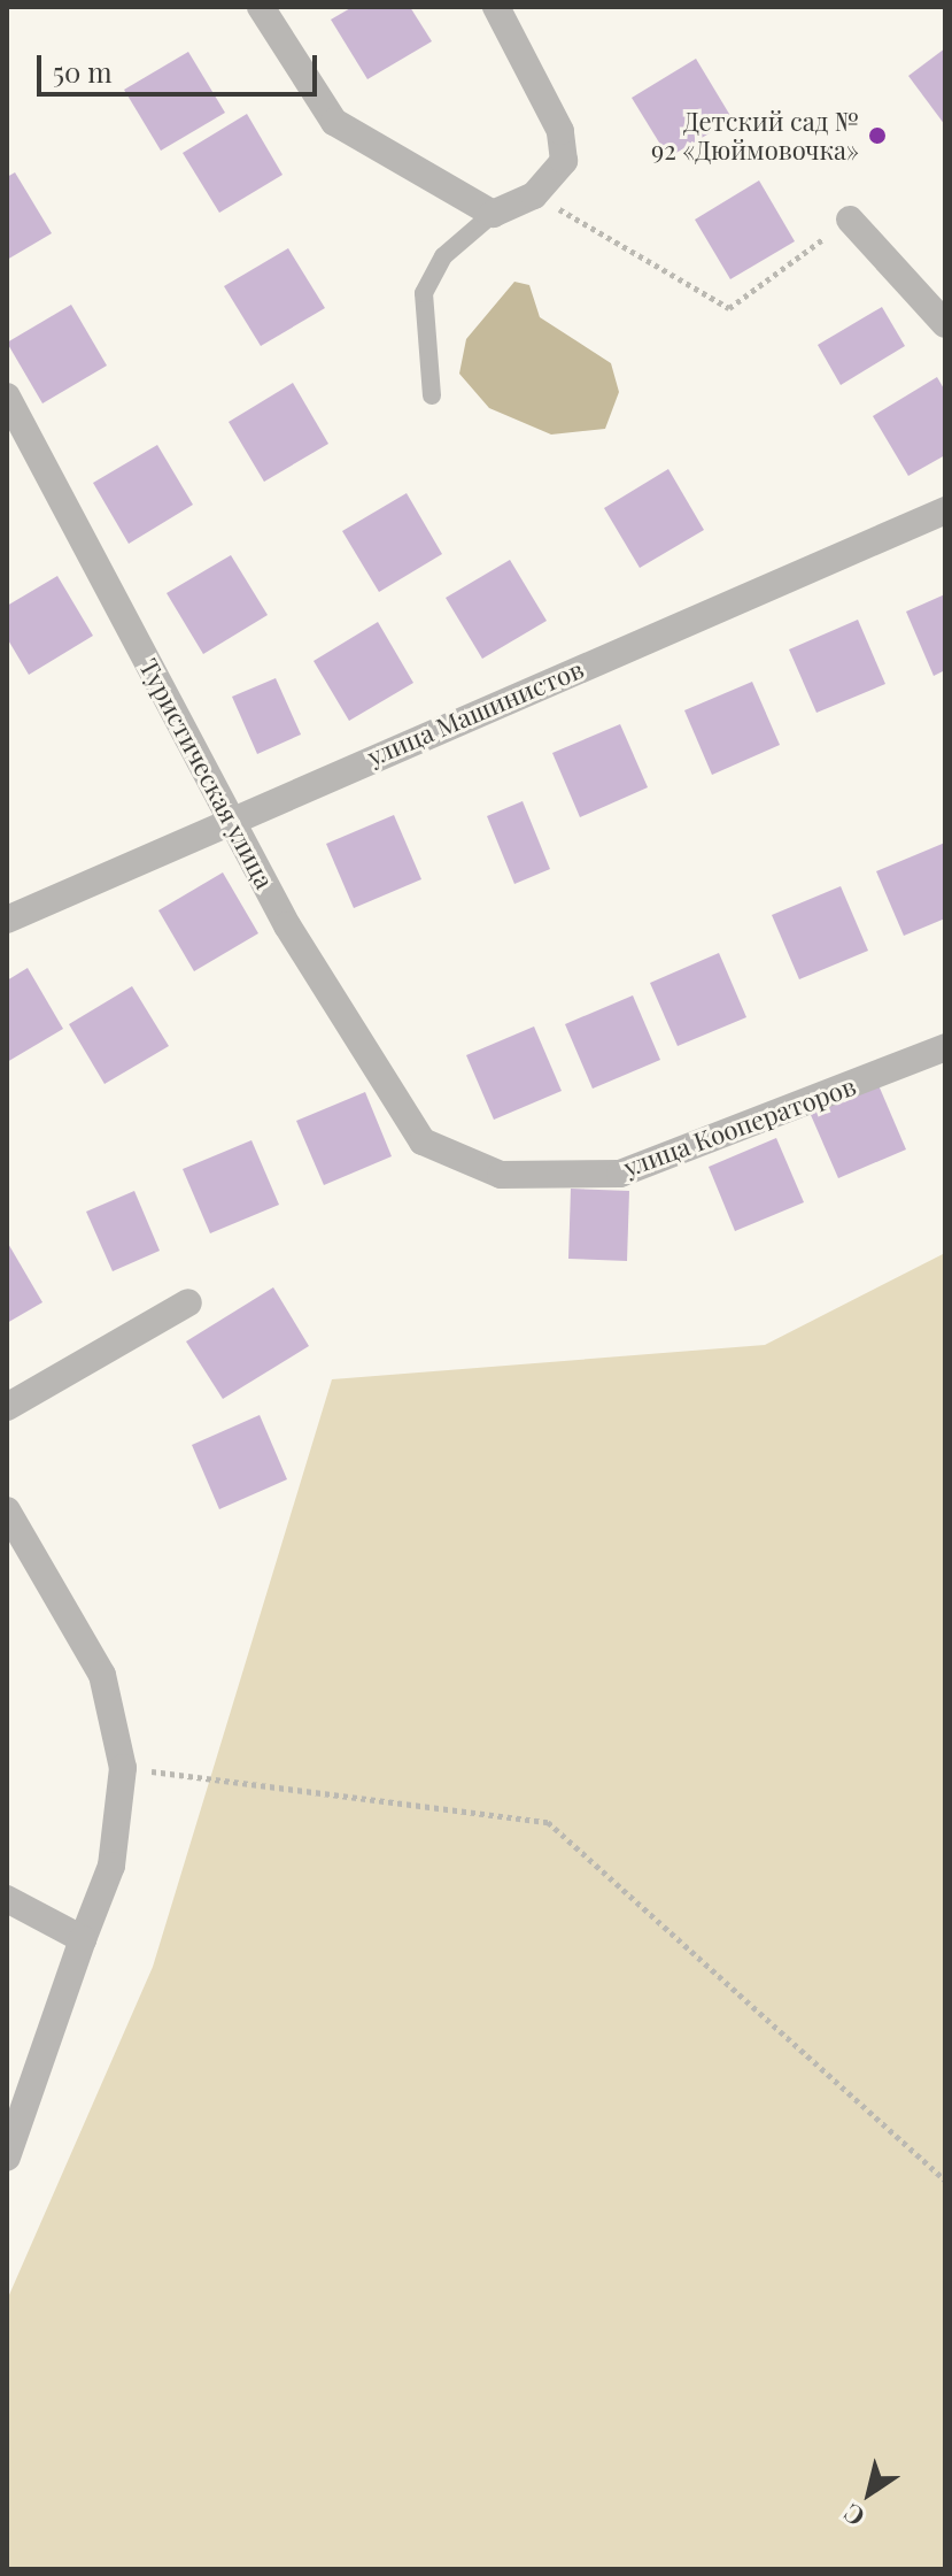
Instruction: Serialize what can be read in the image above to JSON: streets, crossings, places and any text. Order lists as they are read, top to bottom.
{
  "streets": {
    "street": ["улица Машинистов", "Туристическая улица", "улица Кооператоров"]
  },
  "crossings": [
    ["улица Машинистов", "Туристическая улица"],
    ["Туристическая улица", "улица Кооператоров"]
  ],
  "places": ["Детский сад № 92 «Дюймовочка»"],
  "scale_bar": "50 m",
  "north": "bottom left"
}
